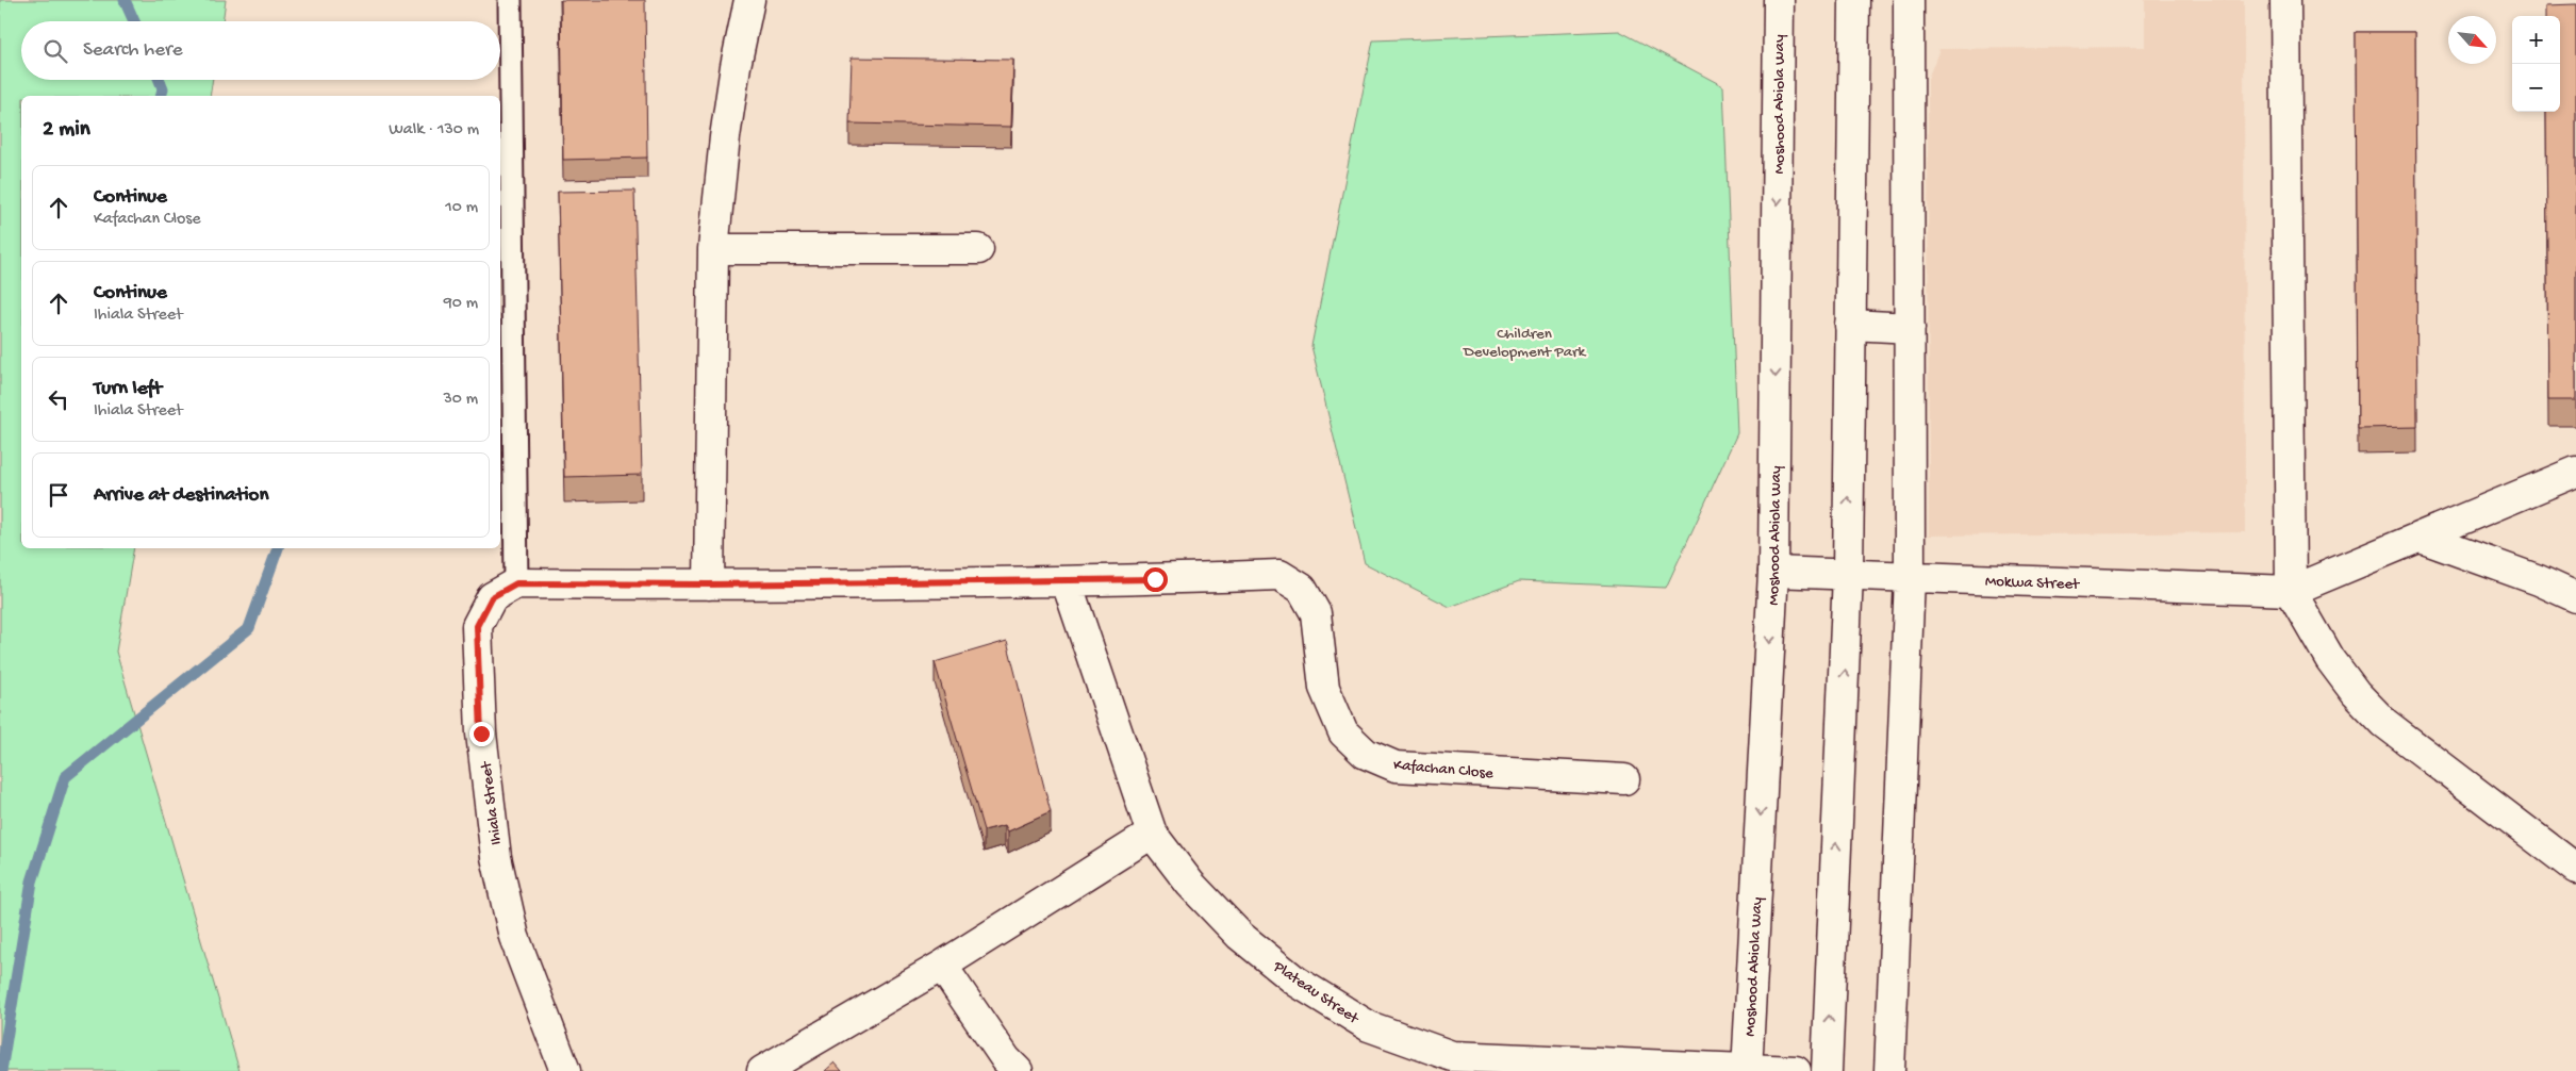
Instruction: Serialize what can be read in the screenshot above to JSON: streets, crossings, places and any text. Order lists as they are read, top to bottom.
{
  "streets": {
    "street": [
      "Moshood Abiola Way",
      "Mokwa Street",
      "Kafachan Close",
      "Ihiala Street",
      "Plateau Street"
    ]
  },
  "crossings": [
    ["Moshood Abiola Way", "Mokwa Street"],
    ["Moshood Abiola Way", "Plateau Street"],
    ["Kafachan Close", "Ihiala Street"],
    ["Kafachan Close", "Plateau Street"],
    ["Ihiala Street", "Plateau Street"]
  ],
  "parks": ["Children Development Park"],
  "north": "bottom right",
  "page": {
    "map_buttons": ["+", "−"],
    "search": "Search here",
    "heading": ["2 min", "Walk · 130 m"],
    "list": [
      ["Continue", "Kafachan Close", "10 m"],
      ["Continue", "Ihiala Street", "90 m"],
      ["Turn left", "Ihiala Street", "30 m"],
      "Arrive at destination"
    ]
  }
}
